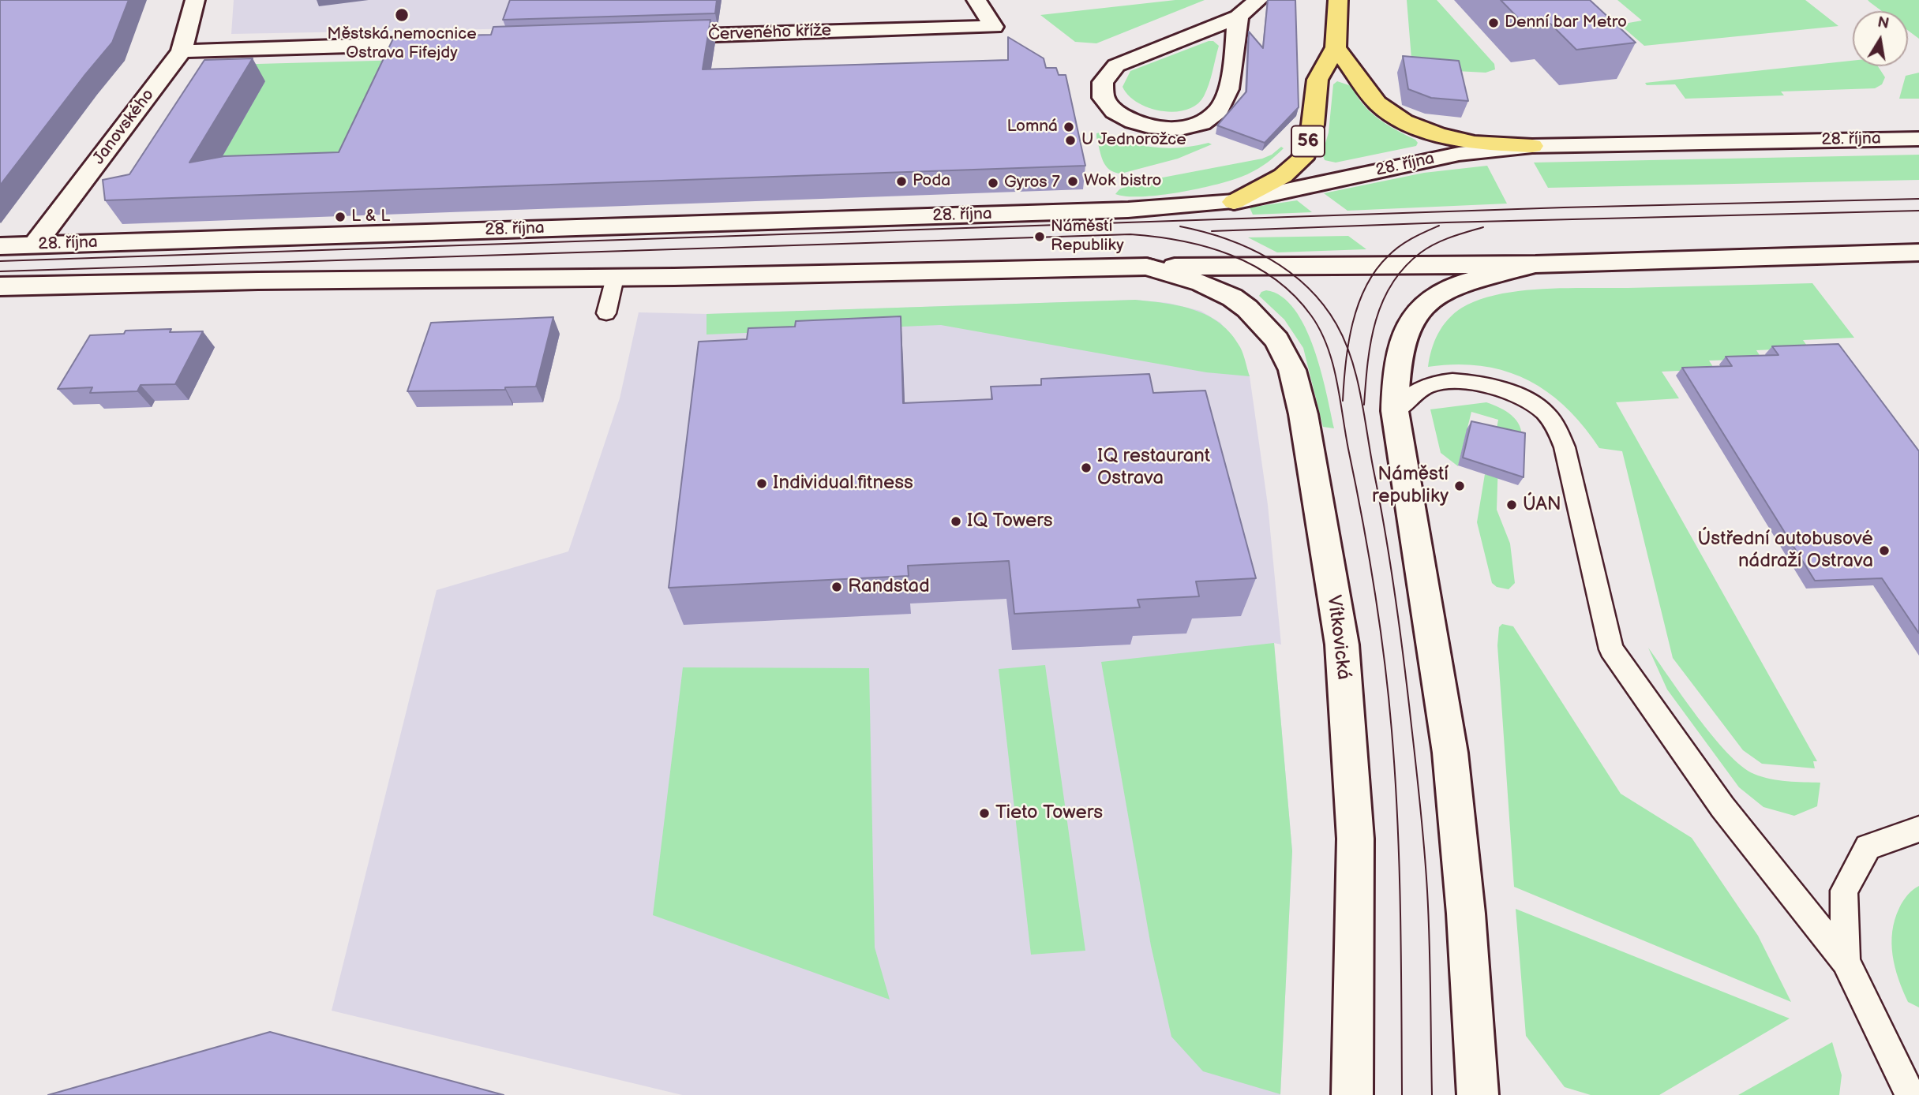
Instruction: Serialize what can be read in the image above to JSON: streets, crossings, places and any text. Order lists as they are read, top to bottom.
{
  "streets": {
    "highway": ["56"],
    "street": [
      "Červeného kříže",
      "Janovského",
      "28. října",
      "Vítkovická"
    ]
  },
  "crossings": [
    ["Janovského", "28. října"],
    ["28. října", "56"]
  ],
  "places": [
    "Městská nemocnice Ostrava Fifejdy",
    "Denní bar Metro",
    "Lomná",
    "U Jednorožce",
    "Poda",
    "Wok bistro",
    "Gyros 7",
    "L & L",
    "Náměstí Republiky",
    "IQ restaurant Ostrava",
    "Individual.fitness",
    "Náměstí republiky",
    "ÚAN",
    "IQ Towers",
    "Ústřední autobusové nádraží Ostrava",
    "Randstad",
    "Tieto Towers"
  ],
  "north": "top"
}
